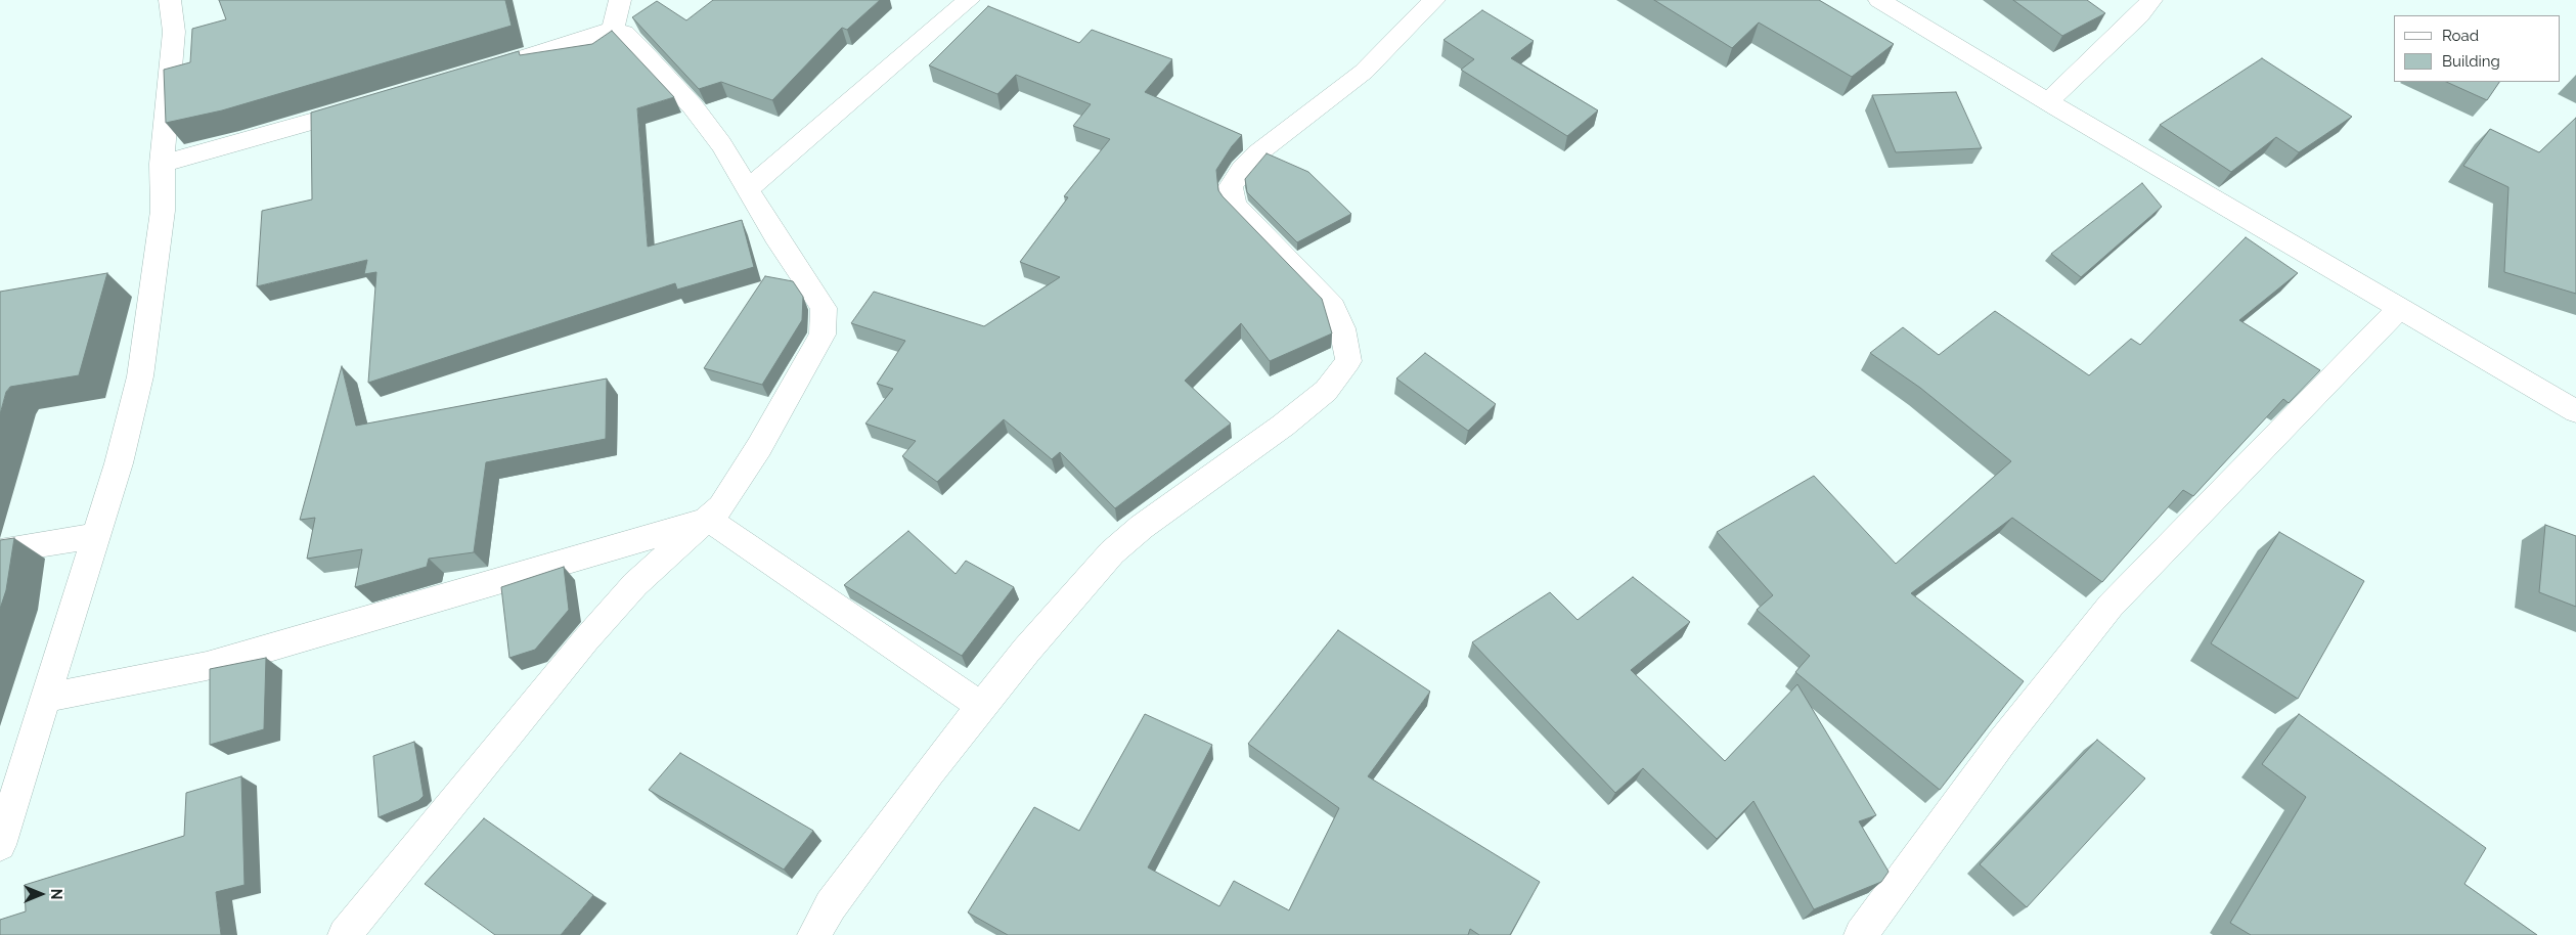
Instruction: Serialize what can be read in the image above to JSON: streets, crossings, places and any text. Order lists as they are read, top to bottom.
{
  "legend": ["Road", "Building"],
  "north": "right"
}
